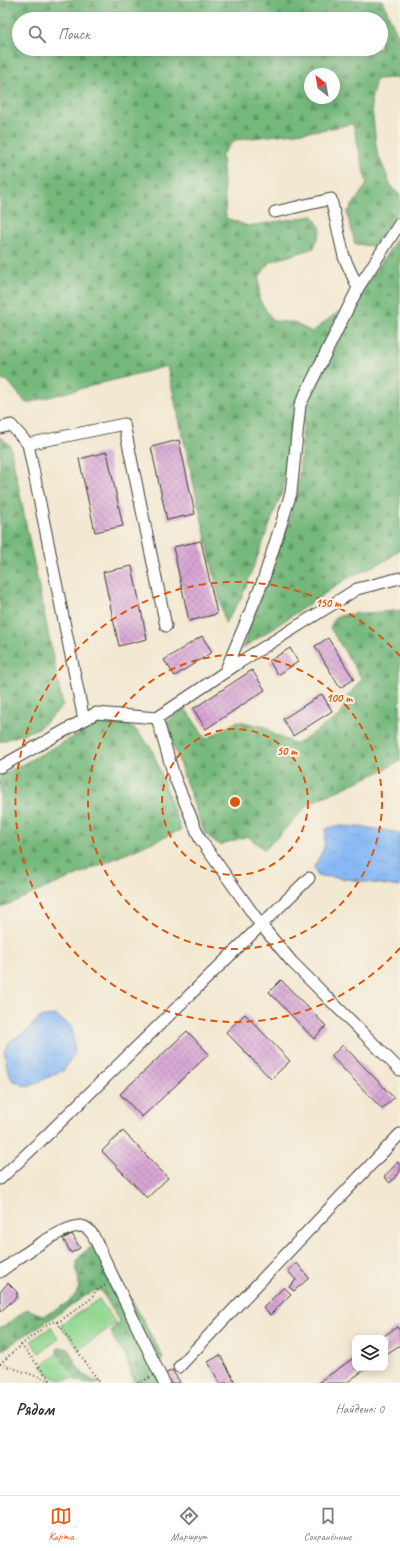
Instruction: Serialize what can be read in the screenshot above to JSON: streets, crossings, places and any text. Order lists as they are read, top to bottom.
{
  "north": "top left",
  "page": {
    "search": "Поиск",
    "heading": ["Рядом", "Найдено: 0"],
    "nav": ["Карта", "Маршрут", "Сохранённые"]
  },
  "rings": ["150 m", "100 m", "50 m"]
}
